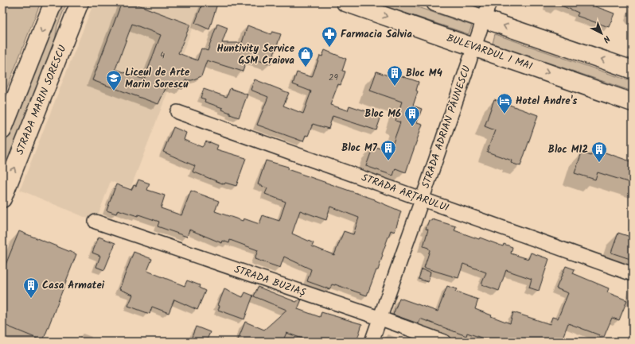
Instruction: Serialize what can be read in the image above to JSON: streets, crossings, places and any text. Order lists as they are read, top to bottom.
{
  "streets": {
    "main road": ["BULEVARDUL 1 MAI", "STRADA MARIN SORESCU"],
    "street": ["STRADA ADRIAN PĂUNESCU", "STRADA ARȚARULUI", "STRADA BUZIAȘ"]
  },
  "crossings": [
    ["BULEVARDUL 1 MAI", "STRADA ADRIAN PĂUNESCU"],
    ["STRADA ADRIAN PĂUNESCU", "STRADA ARȚARULUI"],
    ["STRADA ADRIAN PĂUNESCU", "STRADA BUZIAȘ"]
  ],
  "places": {
    "pharmacy": ["Farmacia Salvia"],
    "shop": ["Huntivity Service GSM Craiova"],
    "building": [
      "Bloc M4",
      "Bloc M6",
      "Bloc M7",
      "Bloc M12",
      "Casa Armatei"
    ],
    "school or university": ["Liceul de Arte Marin Sorescu"],
    "hotel": ["Hotel Andre's"]
  },
  "house_numbers": ["4", "29"],
  "north": "bottom right"
}
